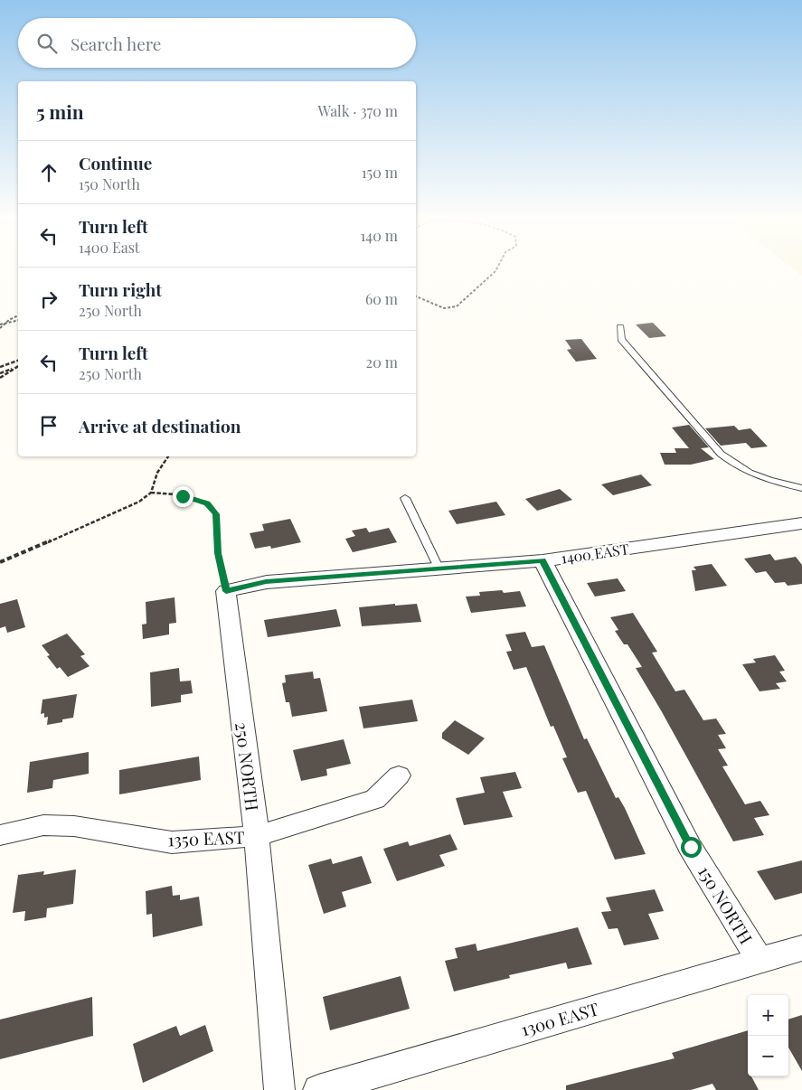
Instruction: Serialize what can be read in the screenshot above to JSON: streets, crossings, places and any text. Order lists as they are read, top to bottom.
{
  "streets": {
    "street": [
      "1400 EAST",
      "250 NORTH",
      "1350 EAST",
      "150 NORTH",
      "1300 EAST"
    ]
  },
  "crossings": [
    ["1400 EAST", "250 NORTH"],
    ["1400 EAST", "150 NORTH"],
    ["250 NORTH", "1350 EAST"],
    ["150 NORTH", "1300 EAST"]
  ],
  "page": {
    "search": "Search here",
    "heading": ["5 min", "Walk · 370 m"],
    "list": [
      ["Continue", "150 North", "150 m"],
      ["Turn left", "1400 East", "140 m"],
      ["Turn right", "250 North", "60 m"],
      ["Turn left", "250 North", "20 m"],
      "Arrive at destination"
    ],
    "map_buttons": ["+", "−"]
  }
}
